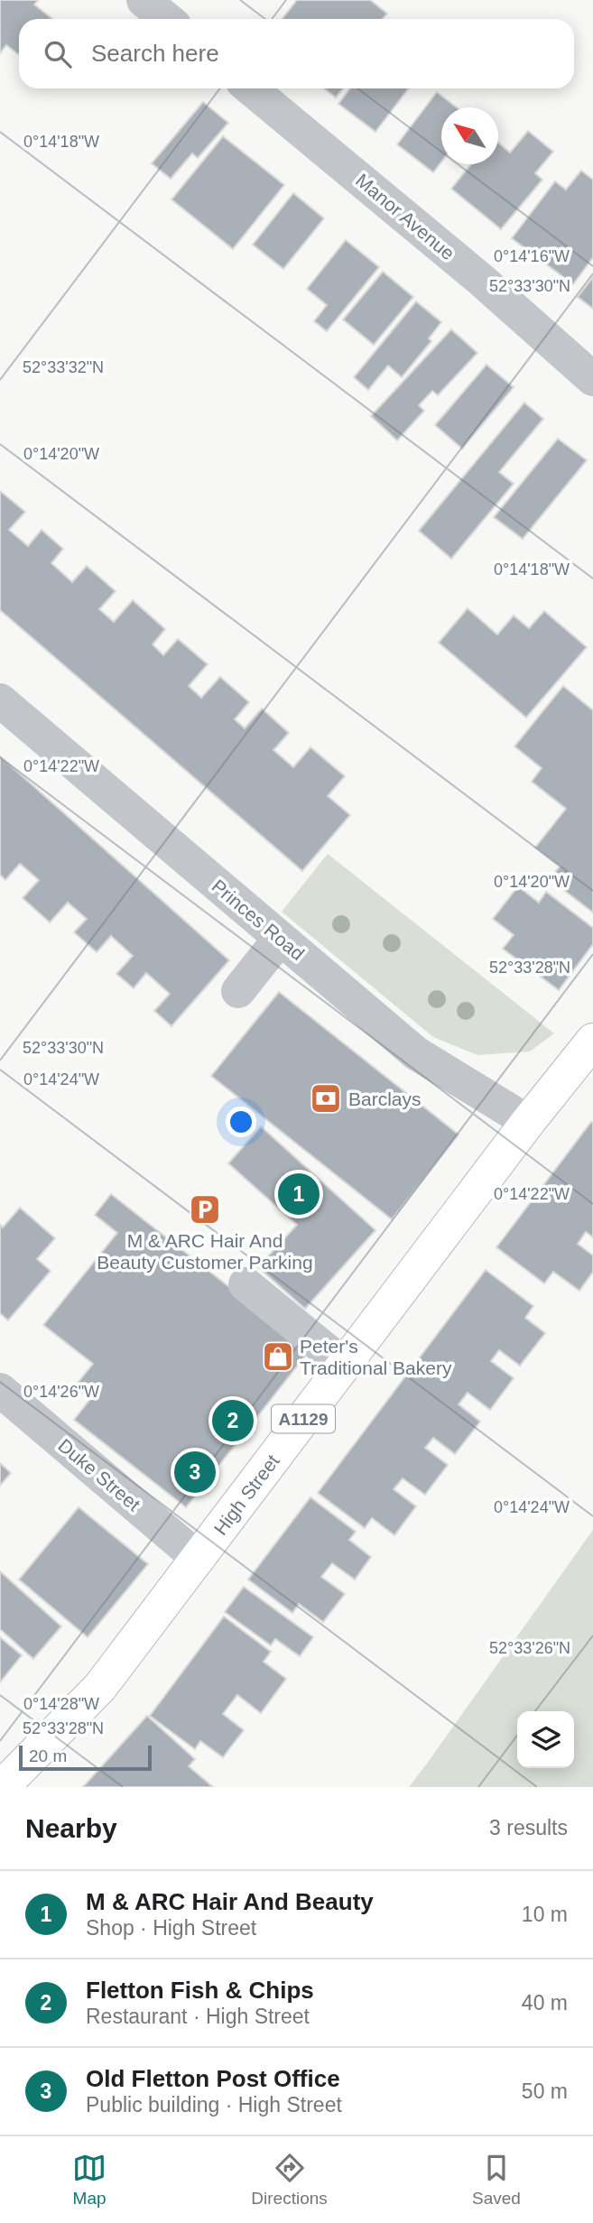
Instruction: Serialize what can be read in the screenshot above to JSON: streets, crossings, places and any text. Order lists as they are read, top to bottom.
{
  "streets": {
    "main road": ["A1129", "High Street"],
    "street": ["Manor Avenue", "Princes Road", "Duke Street"]
  },
  "crossings": [
    ["Princes Road", "High Street"],
    ["Duke Street", "High Street"]
  ],
  "places": {
    "bank": ["Barclays"],
    "parking": ["M & ARC Hair And Beauty Customer Parking"],
    "shop": ["Peter's Traditional Bakery"]
  },
  "scale_bar": "20 m",
  "north": "top left",
  "page": {
    "search": "Search here",
    "pins": ["1", "2", "3"],
    "scale": "20 m",
    "heading": ["Nearby", "3 results"],
    "list": [
      {
        "mark": "1",
        "name": "M & ARC Hair And Beauty",
        "note": "Shop · High Street",
        "value": "10 m"
      },
      {
        "mark": "2",
        "name": "Fletton Fish & Chips",
        "note": "Restaurant · High Street",
        "value": "40 m"
      },
      {
        "mark": "3",
        "name": "Old Fletton Post Office",
        "note": "Public building · High Street",
        "value": "50 m"
      }
    ],
    "nav": ["Map", "Directions", "Saved"]
  },
  "coordinates": [
    "0°14'18\"W",
    "0°14'16\"W",
    "52°33'30\"N",
    "52°33'32\"N",
    "0°14'20\"W",
    "0°14'22\"W",
    "52°33'28\"N",
    "0°14'24\"W",
    "0°14'26\"W",
    "52°33'26\"N",
    "0°14'28\"W"
  ]
}
